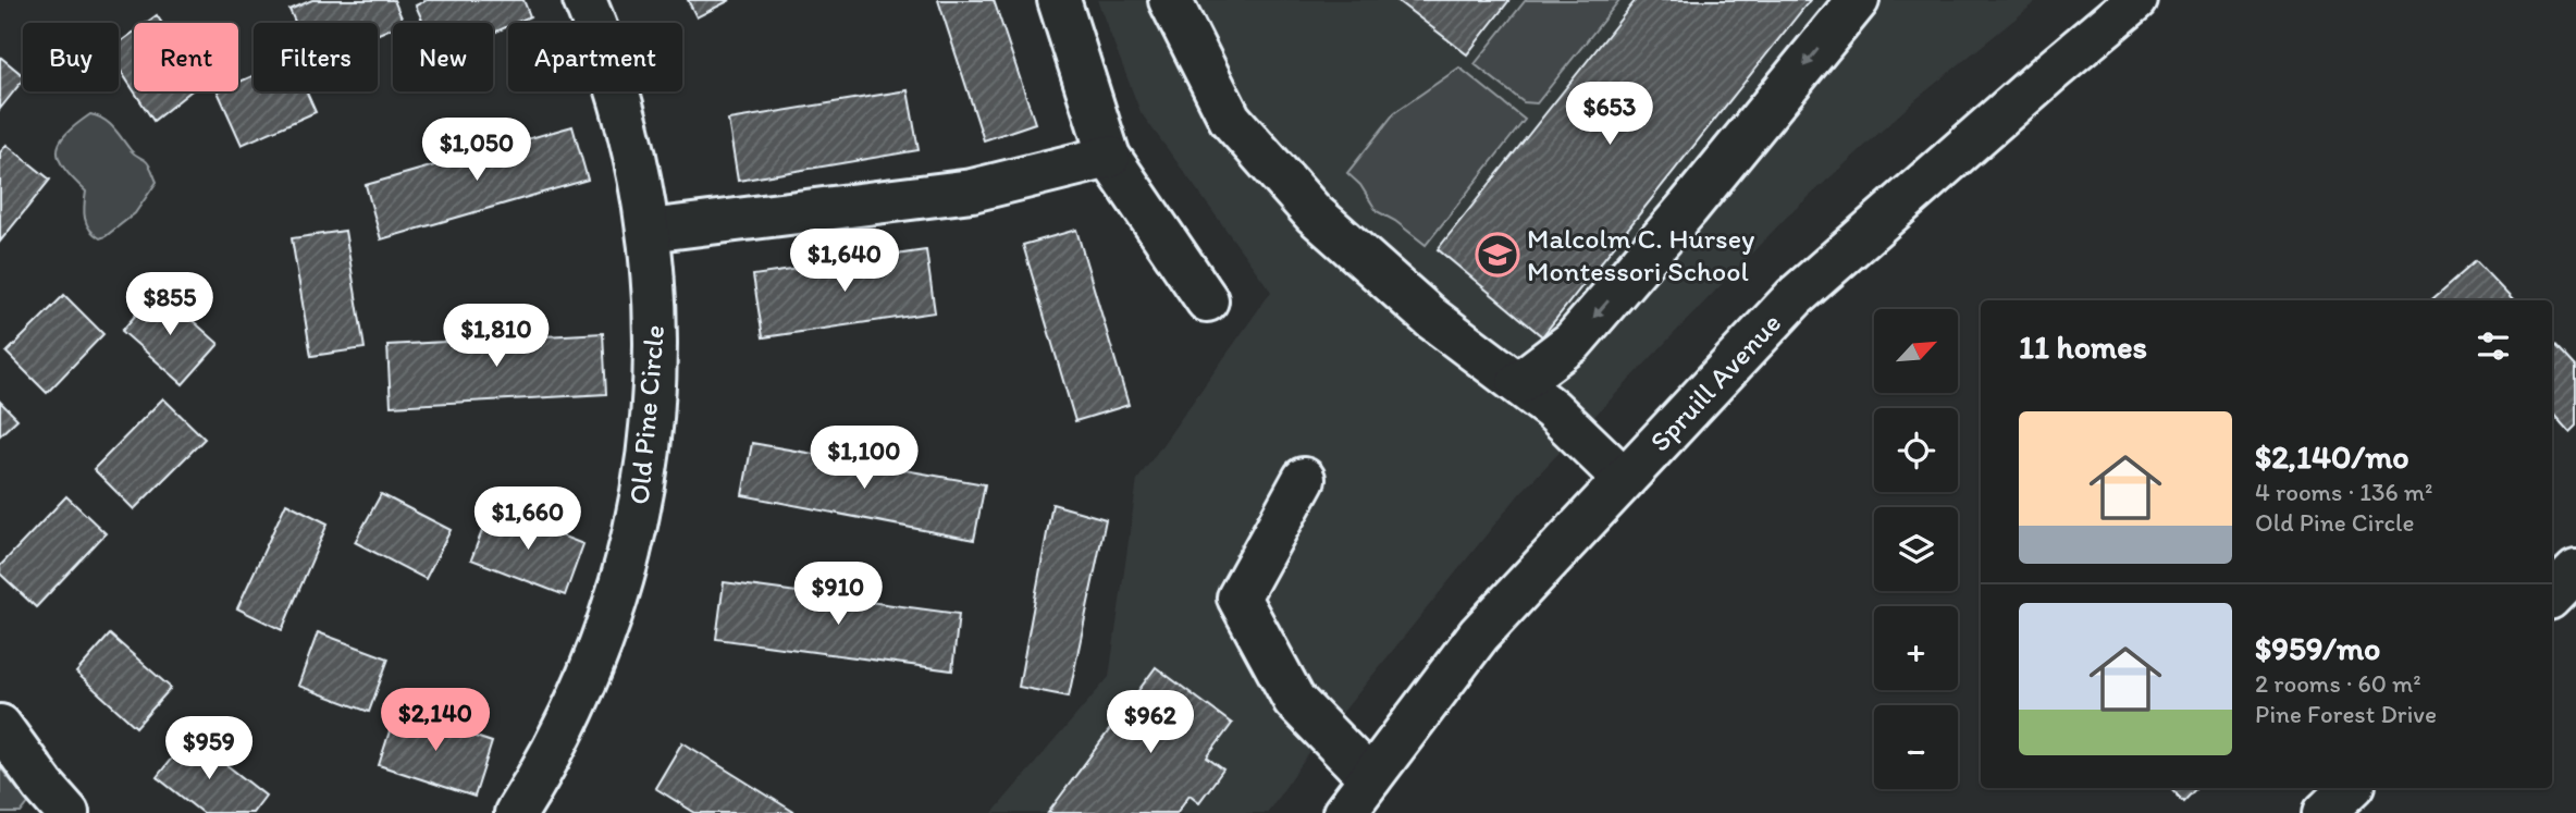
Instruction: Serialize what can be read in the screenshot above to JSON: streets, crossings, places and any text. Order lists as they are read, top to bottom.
{
  "streets": {
    "street": ["Spruill Avenue", "Old Pine Circle"]
  },
  "places": {
    "school or university": ["Malcolm C. Hursey Montessori School"]
  },
  "north": "top right",
  "page": {
    "chip": [
      "Buy",
      "Rent",
      "Filters",
      "New",
      "Apartment"
    ],
    "price": [
      "$653",
      "$1,050",
      "$1,640",
      "$855",
      "$1,810",
      "$1,100",
      "$1,660",
      "$910",
      "$2,140",
      "$962",
      "$959"
    ],
    "heading": "11 homes",
    "map_buttons": ["+", "−"],
    "list": [
      {
        "name": "$2,140/mo",
        "note": "4 rooms · 136 m² · Old Pine Circle"
      },
      {
        "name": "$959/mo",
        "note": "2 rooms · 60 m² · Pine Forest Drive"
      }
    ]
  }
}
